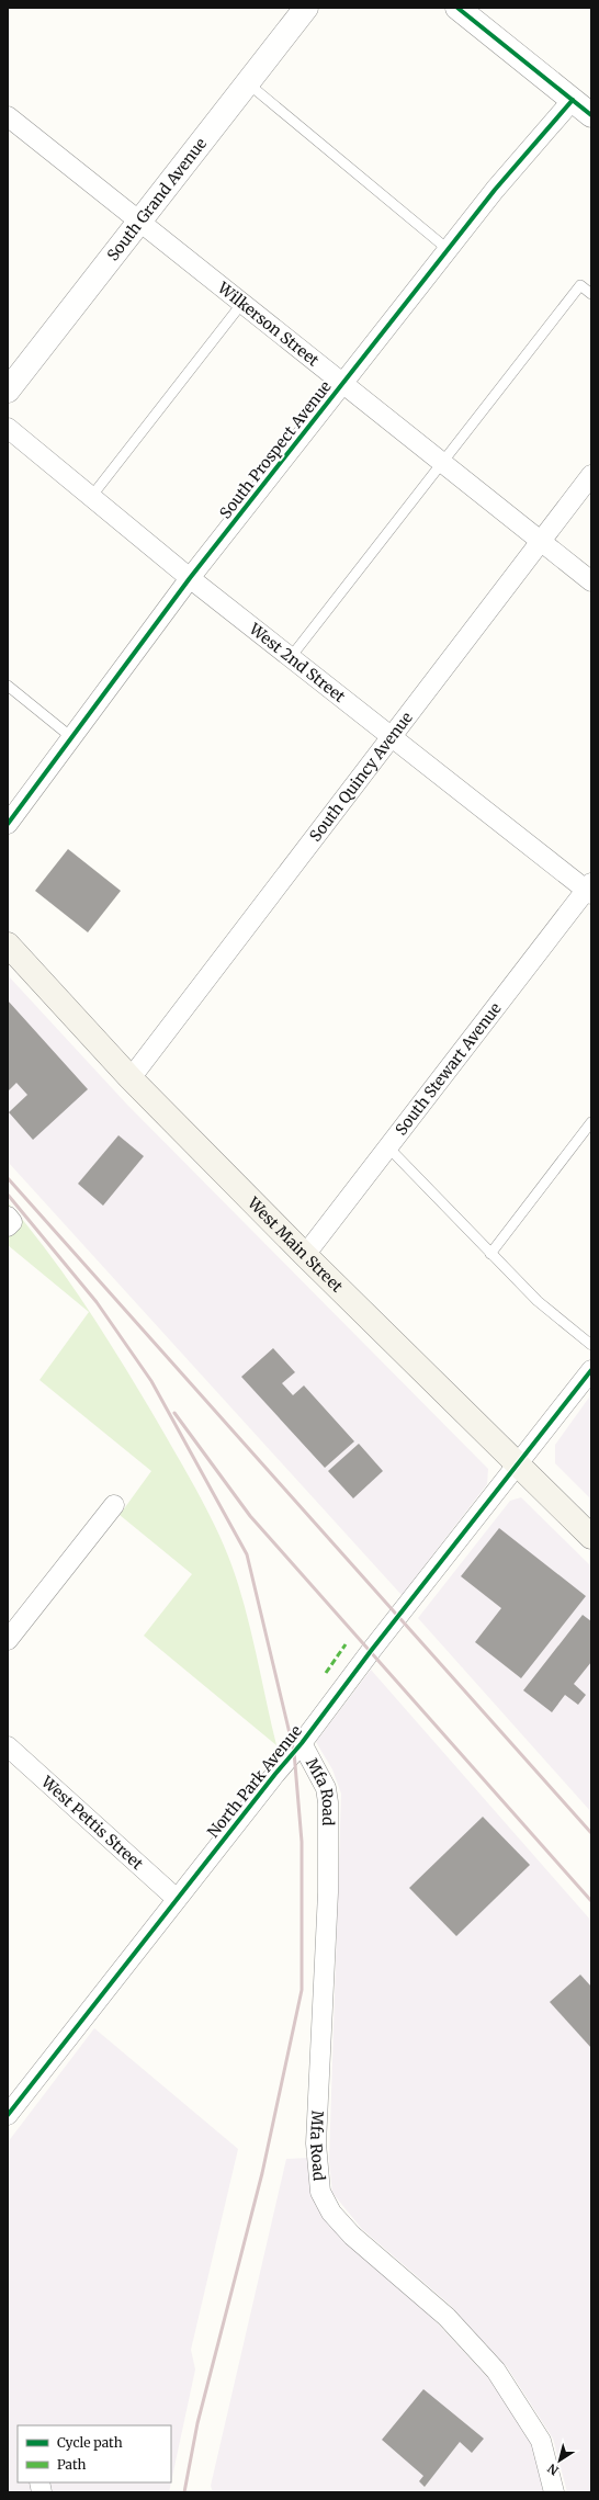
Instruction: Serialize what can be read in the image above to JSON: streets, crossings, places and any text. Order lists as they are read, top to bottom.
{
  "streets": {
    "main road": ["West Main Street"],
    "street": [
      "South Grand Avenue",
      "Wilkerson Street",
      "South Prospect Avenue",
      "West 2nd Street",
      "South Quincy Avenue",
      "South Stewart Avenue",
      "North Park Avenue",
      "Mfa Road",
      "West Pettis Street"
    ]
  },
  "crossings": [
    ["South Grand Avenue", "Wilkerson Street"],
    ["Wilkerson Street", "South Prospect Avenue"],
    ["Wilkerson Street", "South Quincy Avenue"],
    ["South Prospect Avenue", "West 2nd Street"],
    ["West 2nd Street", "South Quincy Avenue"],
    ["West 2nd Street", "South Stewart Avenue"],
    ["South Quincy Avenue", "West Main Street"],
    ["South Stewart Avenue", "West Main Street"],
    ["West Main Street", "North Park Avenue"],
    ["North Park Avenue", "Mfa Road"],
    ["North Park Avenue", "West Pettis Street"]
  ],
  "legend": ["Cycle path", "Path"],
  "north": "bottom left"
}
